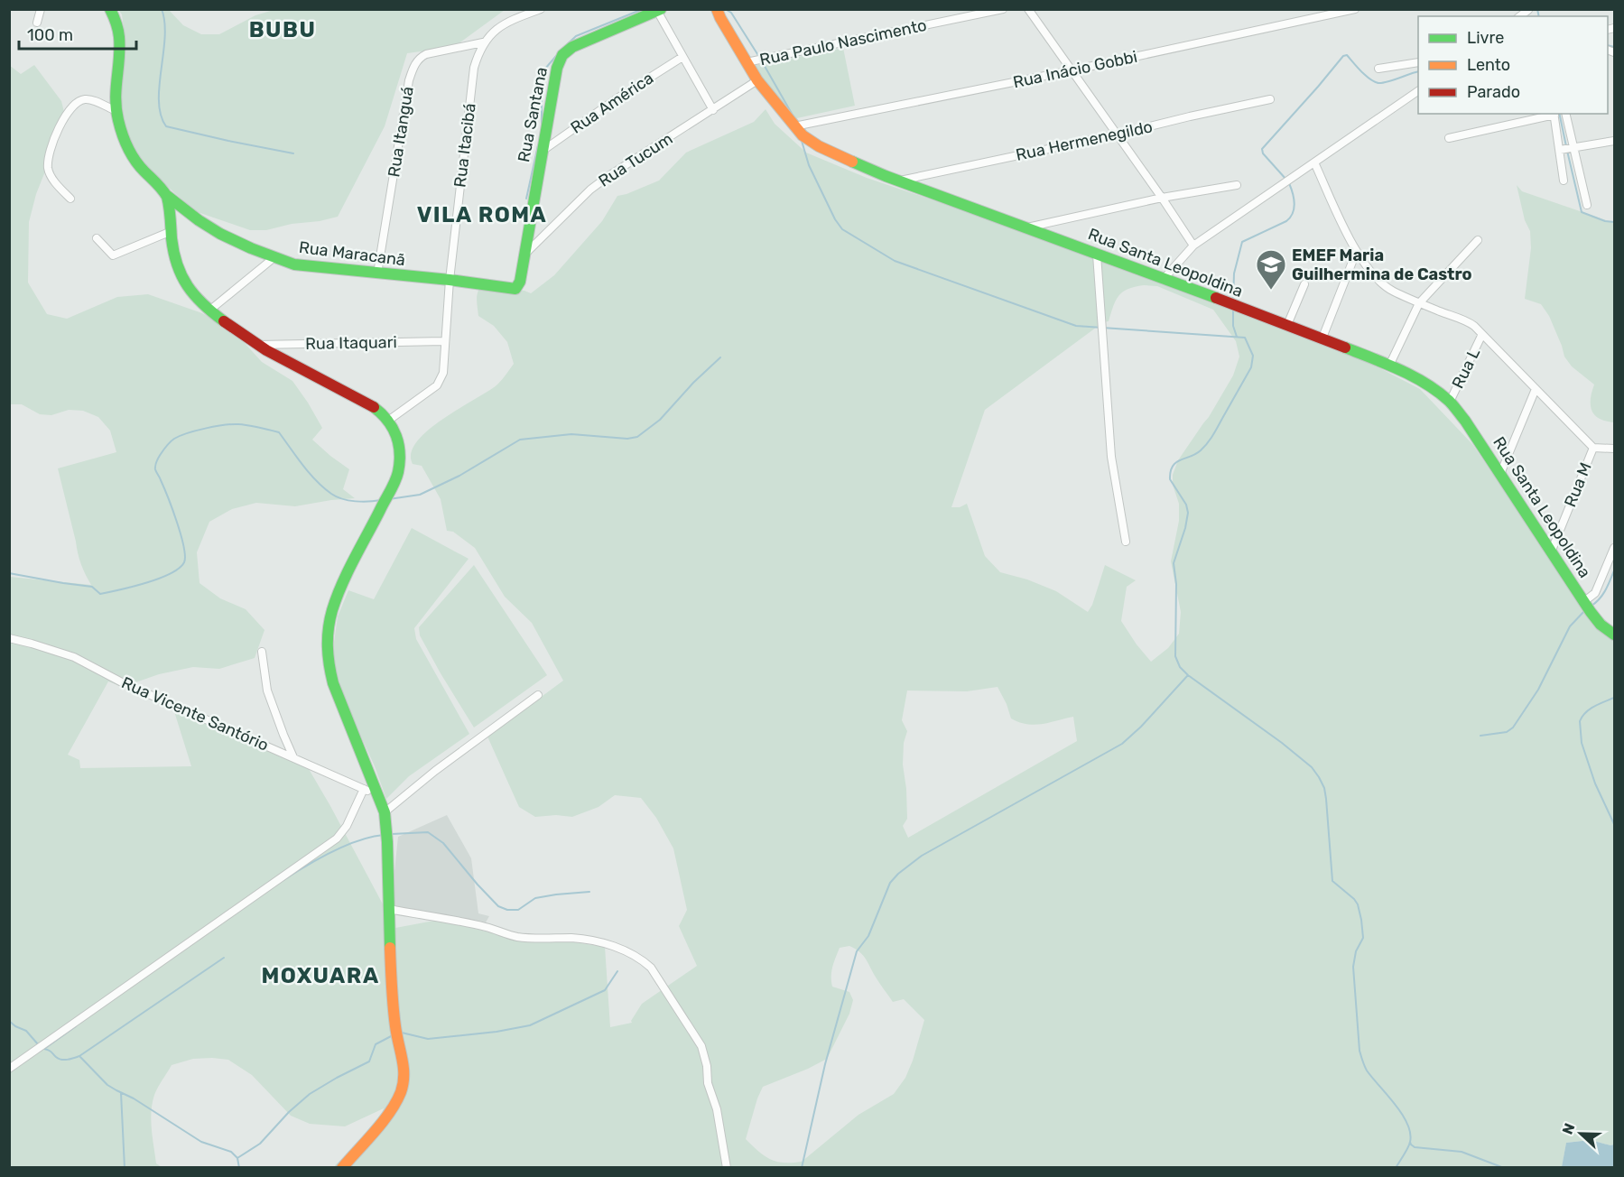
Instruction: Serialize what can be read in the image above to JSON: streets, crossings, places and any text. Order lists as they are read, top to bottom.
{
  "streets": {
    "street": [
      "Rua Paulo Nascimento",
      "Rua Inácio Gobbi",
      "Rua América",
      "Rua Santana",
      "Rua Itanguá",
      "Rua Hermenegildo",
      "Rua Itacibá",
      "Rua Tucum",
      "Rua Maracanã",
      "Rua Santa Leopoldina",
      "Rua Itaquari",
      "Rua L",
      "Rua M",
      "Rua Vicente Santório"
    ]
  },
  "crossings": [
    ["Rua Paulo Nascimento", "Rua Santa Leopoldina"],
    ["Rua Inácio Gobbi", "Rua Santa Leopoldina"],
    ["Rua América", "Rua Santana"],
    ["Rua Santana", "Rua Tucum"],
    ["Rua Santana", "Rua Maracanã"],
    ["Rua Itanguá", "Rua Itacibá"],
    ["Rua Itanguá", "Rua Maracanã"],
    ["Rua Hermenegildo", "Rua Santa Leopoldina"],
    ["Rua Itacibá", "Rua Maracanã"],
    ["Rua Itacibá", "Rua Itaquari"],
    ["Rua Tucum", "Rua Santa Leopoldina"],
    ["Rua Santa Leopoldina", "Rua L"],
    ["Rua Santa Leopoldina", "Rua M"]
  ],
  "districts": ["BUBU", "VILA ROMA", "MOXUARA"],
  "places": {
    "school or university": ["EMEF Maria Guilhermina de Castro"]
  },
  "legend": ["Livre", "Lento", "Parado"],
  "scale_bar": "100 m",
  "north": "left"
}
